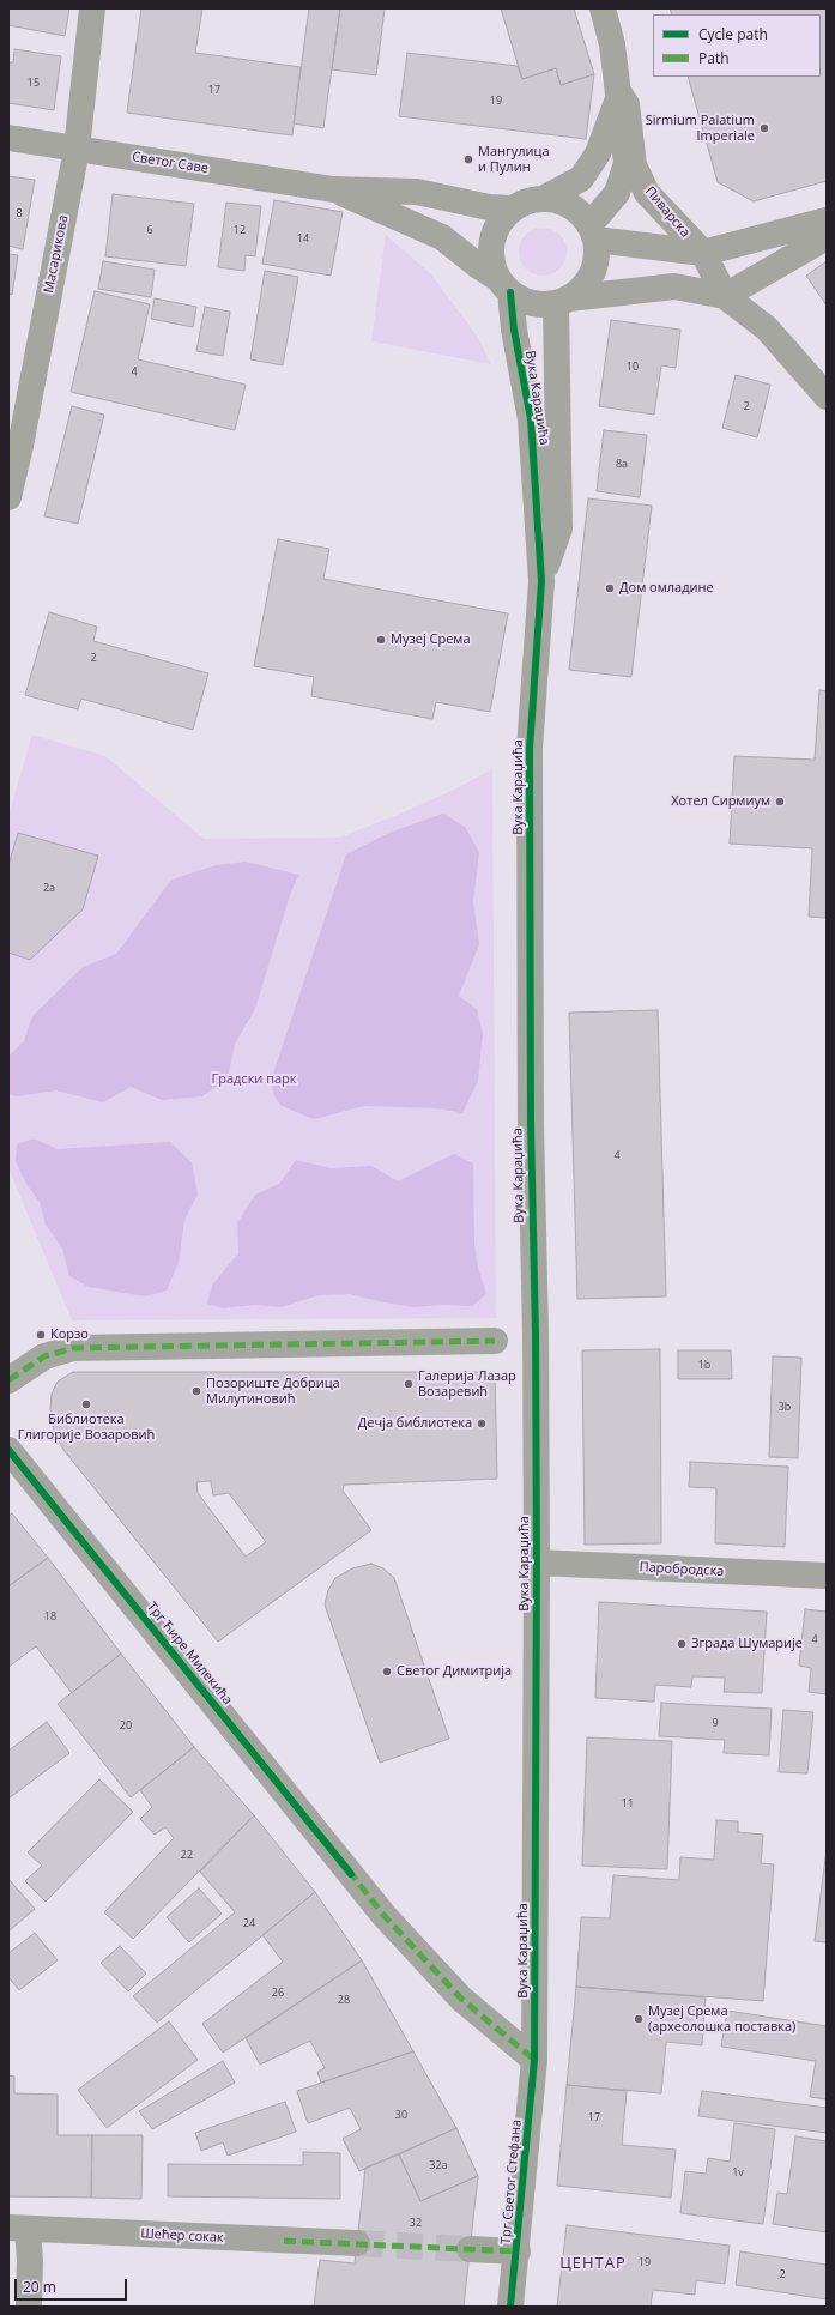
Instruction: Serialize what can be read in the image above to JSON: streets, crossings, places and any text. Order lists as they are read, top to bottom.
{
  "streets": {
    "street": [
      "Светог Саве",
      "Пиварска",
      "Масарикова",
      "Вука Караџића",
      "Паробродска",
      "Трг Ћире Милекића",
      "Трг Светог Стефана",
      "Шећер сокак"
    ]
  },
  "crossings": [
    ["Светог Саве", "Пиварска"],
    ["Светог Саве", "Масарикова"],
    ["Светог Саве", "Вука Караџића"],
    ["Пиварска", "Вука Караџића"],
    ["Вука Караџића", "Паробродска"],
    ["Вука Караџића", "Трг Ћире Милекића"],
    ["Вука Караџића", "Трг Светог Стефана"],
    ["Трг Ћире Милекића", "Трг Светог Стефана"]
  ],
  "districts": ["ЦЕНТАР"],
  "parks": ["Градски парк"],
  "places": [
    "Sirmium Palatium Imperiale",
    "Мангулица и Пулин",
    "Дом омладине",
    "Музеј Срема",
    "Хотел Сирмиум",
    "Корзо",
    "Галерија Лазар Возаревић",
    "Позориште Добрица Милутиновић",
    "Библиотека Глигорије Возаровић",
    "Дечја библиотека",
    "Зграда Шумарије",
    "Светог Димитрија",
    "Музеј Срема (археолошка поставка)"
  ],
  "house_numbers": [
    "15",
    "17",
    "19",
    "8",
    "6",
    "12",
    "14",
    "10",
    "4",
    "2",
    "8a",
    "2",
    "2a",
    "4",
    "1b",
    "3b",
    "18",
    "4",
    "9",
    "20",
    "11",
    "22",
    "24",
    "26",
    "28",
    "30",
    "17",
    "32a",
    "1v",
    "32",
    "19",
    "2"
  ],
  "legend": ["Cycle path", "Path"],
  "scale_bar": "20 m"
}
